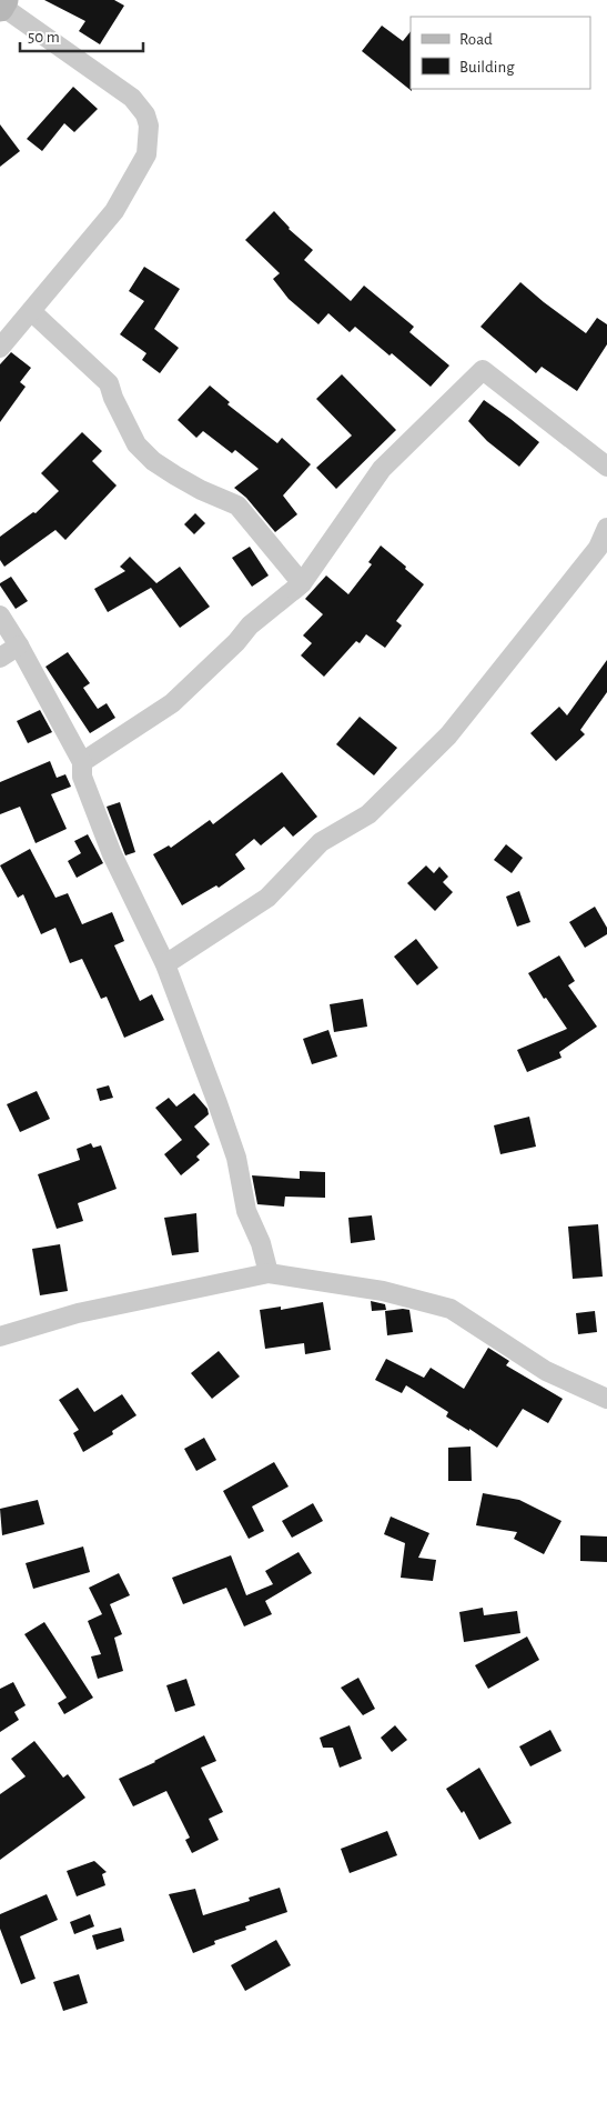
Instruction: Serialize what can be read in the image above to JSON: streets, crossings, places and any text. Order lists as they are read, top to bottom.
{
  "legend": ["Road", "Building"],
  "scale_bar": "50 m"
}
